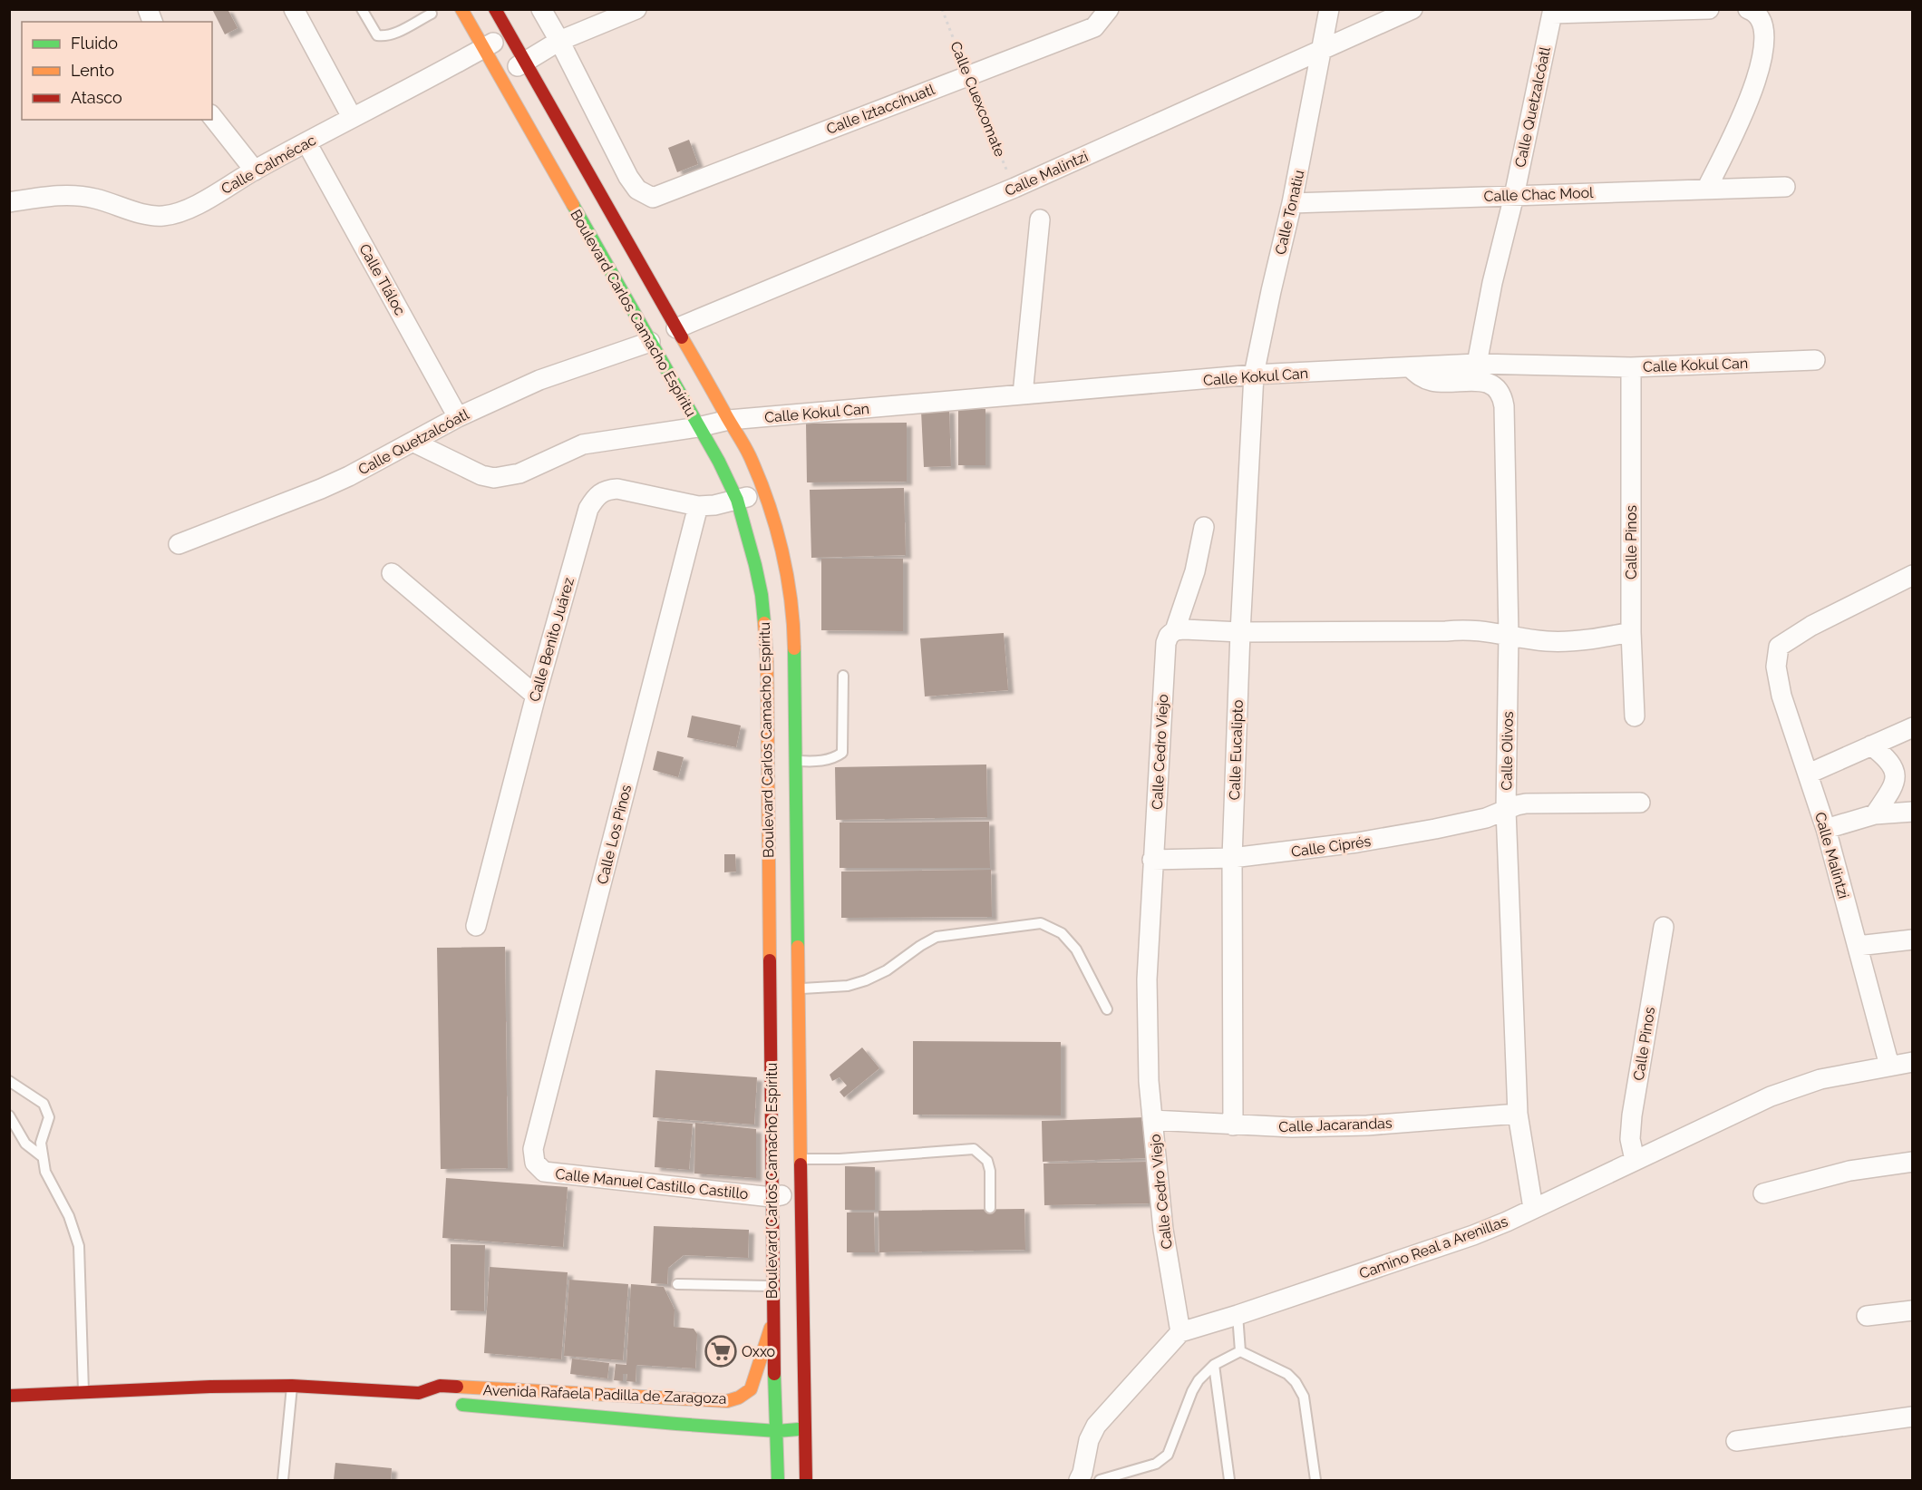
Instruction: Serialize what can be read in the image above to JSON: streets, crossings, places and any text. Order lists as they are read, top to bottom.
{
  "streets": {
    "main road": ["Boulevard Carlos Camacho Espíritu", "Avenida Rafaela Padilla de Zaragoza"],
    "street": [
      "Calle Quetzalcóatl",
      "Calle Iztaccíhuatl",
      "Calle Calmécac",
      "Calle Malintzi",
      "Calle Chac Mool",
      "Calle Tonatiu",
      "Calle Tláloc",
      "Calle Kokul Can",
      "Calle Pinos",
      "Calle Benito Juárez",
      "Calle Eucalipto",
      "Calle Olivos",
      "Calle Cedro Viejo",
      "Calle Los Pinos",
      "Calle Ciprés",
      "Calle Jacarandas",
      "Calle Manuel Castillo Castillo",
      "Camino Real a Arenillas"
    ],
    "path": ["Calle Cuexcomate"]
  },
  "crossings": [
    ["Calle Cuexcomate", "Calle Iztaccíhuatl"],
    ["Calle Cuexcomate", "Calle Malintzi"],
    ["Calle Quetzalcóatl", "Calle Chac Mool"],
    ["Calle Quetzalcóatl", "Calle Tláloc"],
    ["Calle Quetzalcóatl", "Boulevard Carlos Camacho Espíritu"],
    ["Calle Quetzalcóatl", "Calle Kokul Can"],
    ["Calle Calmécac", "Calle Tláloc"],
    ["Calle Calmécac", "Boulevard Carlos Camacho Espíritu"],
    ["Calle Malintzi", "Calle Tonatiu"],
    ["Calle Malintzi", "Boulevard Carlos Camacho Espíritu"],
    ["Calle Malintzi", "Camino Real a Arenillas"],
    ["Calle Chac Mool", "Calle Tonatiu"],
    ["Calle Tonatiu", "Calle Kokul Can"],
    ["Calle Tonatiu", "Calle Eucalipto"],
    ["Boulevard Carlos Camacho Espíritu", "Calle Kokul Can"],
    ["Boulevard Carlos Camacho Espíritu", "Calle Benito Juárez"],
    ["Boulevard Carlos Camacho Espíritu", "Calle Manuel Castillo Castillo"],
    ["Boulevard Carlos Camacho Espíritu", "Avenida Rafaela Padilla de Zaragoza"],
    ["Calle Kokul Can", "Calle Pinos"],
    ["Calle Kokul Can", "Calle Eucalipto"],
    ["Calle Kokul Can", "Calle Olivos"],
    ["Calle Pinos", "Camino Real a Arenillas"],
    ["Calle Benito Juárez", "Calle Los Pinos"],
    ["Calle Eucalipto", "Calle Ciprés"],
    ["Calle Eucalipto", "Calle Jacarandas"],
    ["Calle Olivos", "Calle Ciprés"],
    ["Calle Olivos", "Calle Jacarandas"],
    ["Calle Olivos", "Camino Real a Arenillas"],
    ["Calle Cedro Viejo", "Calle Ciprés"],
    ["Calle Cedro Viejo", "Calle Jacarandas"],
    ["Calle Cedro Viejo", "Camino Real a Arenillas"],
    ["Calle Los Pinos", "Calle Manuel Castillo Castillo"]
  ],
  "places": {
    "supermarket": ["Oxxo"]
  },
  "legend": ["Fluido", "Lento", "Atasco"]
}
